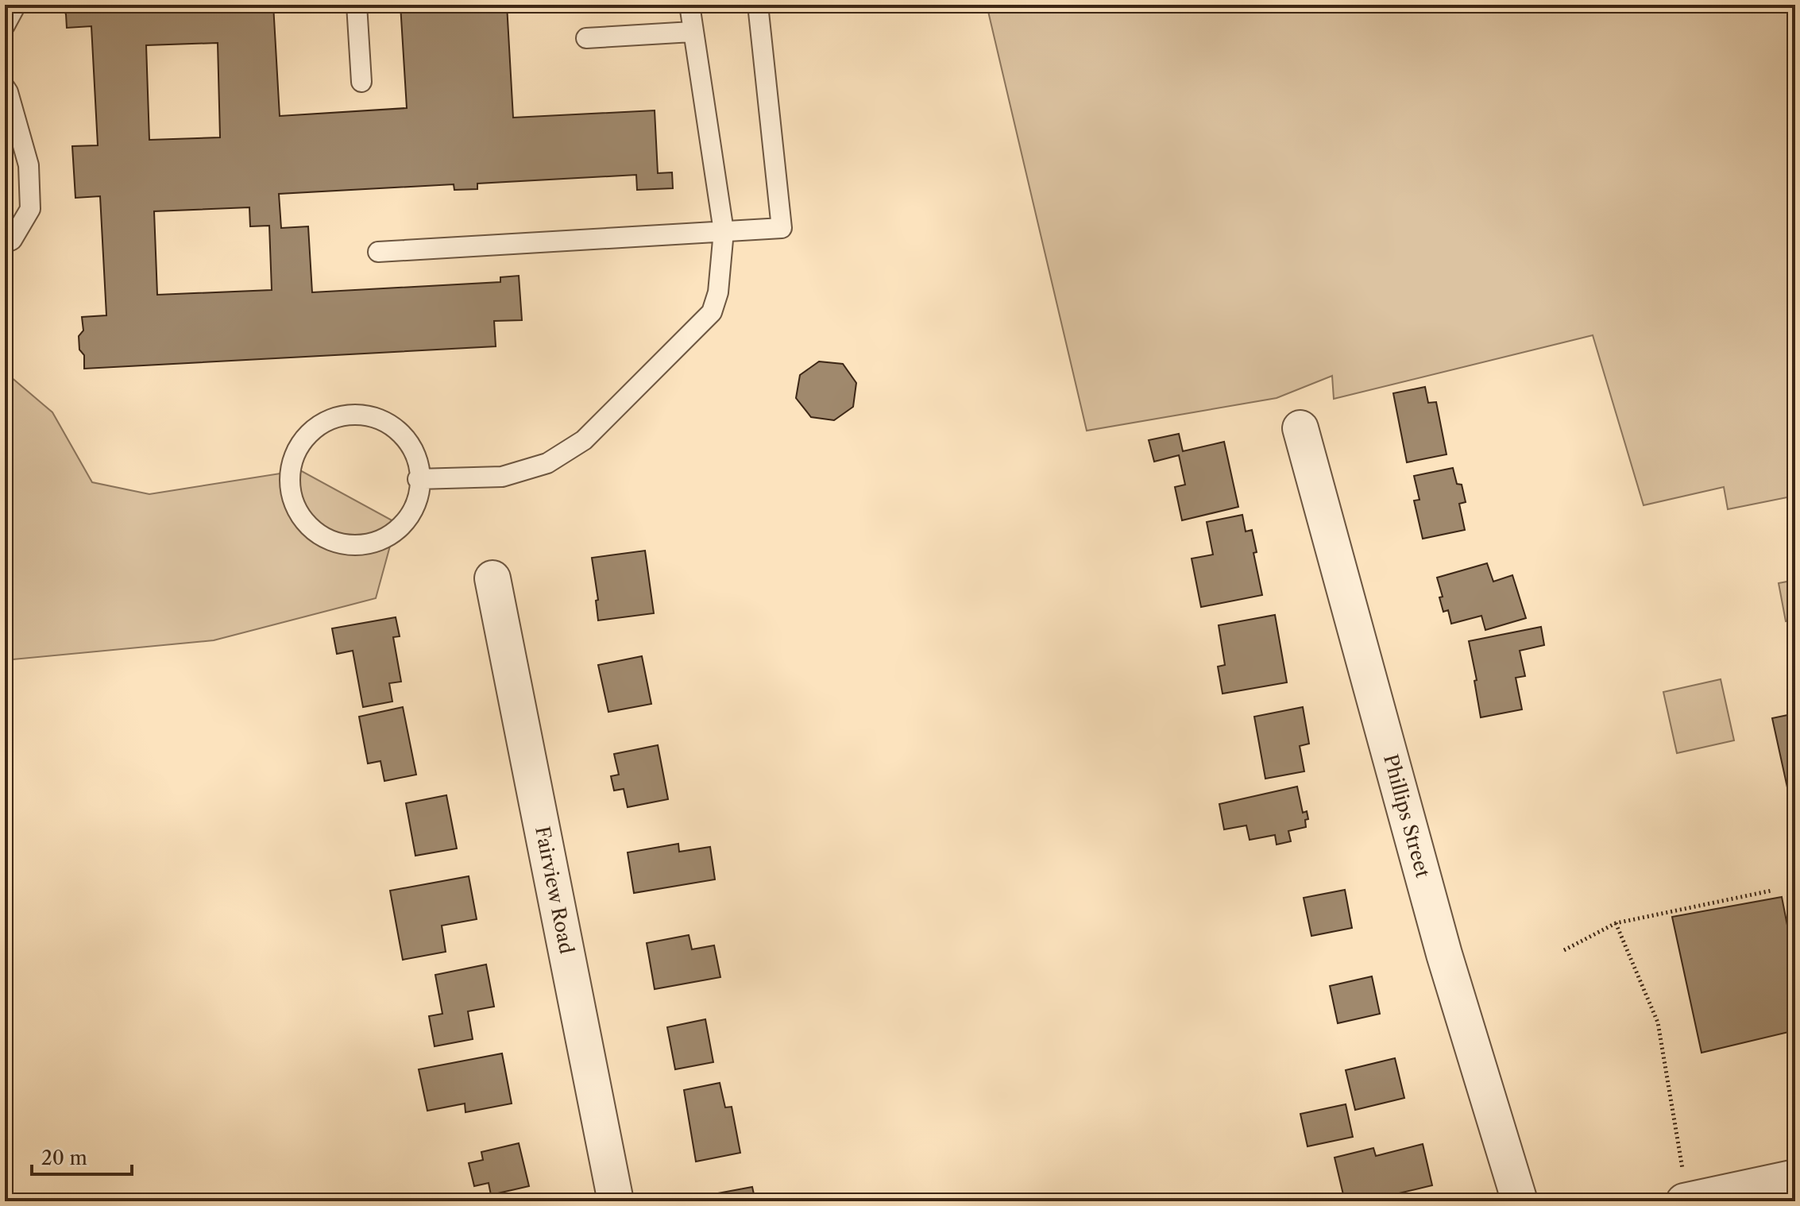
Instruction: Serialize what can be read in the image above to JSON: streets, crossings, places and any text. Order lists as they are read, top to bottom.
{
  "streets": {
    "street": ["Phillips Street", "Fairview Road"]
  },
  "scale_bar": "20 m"
}
